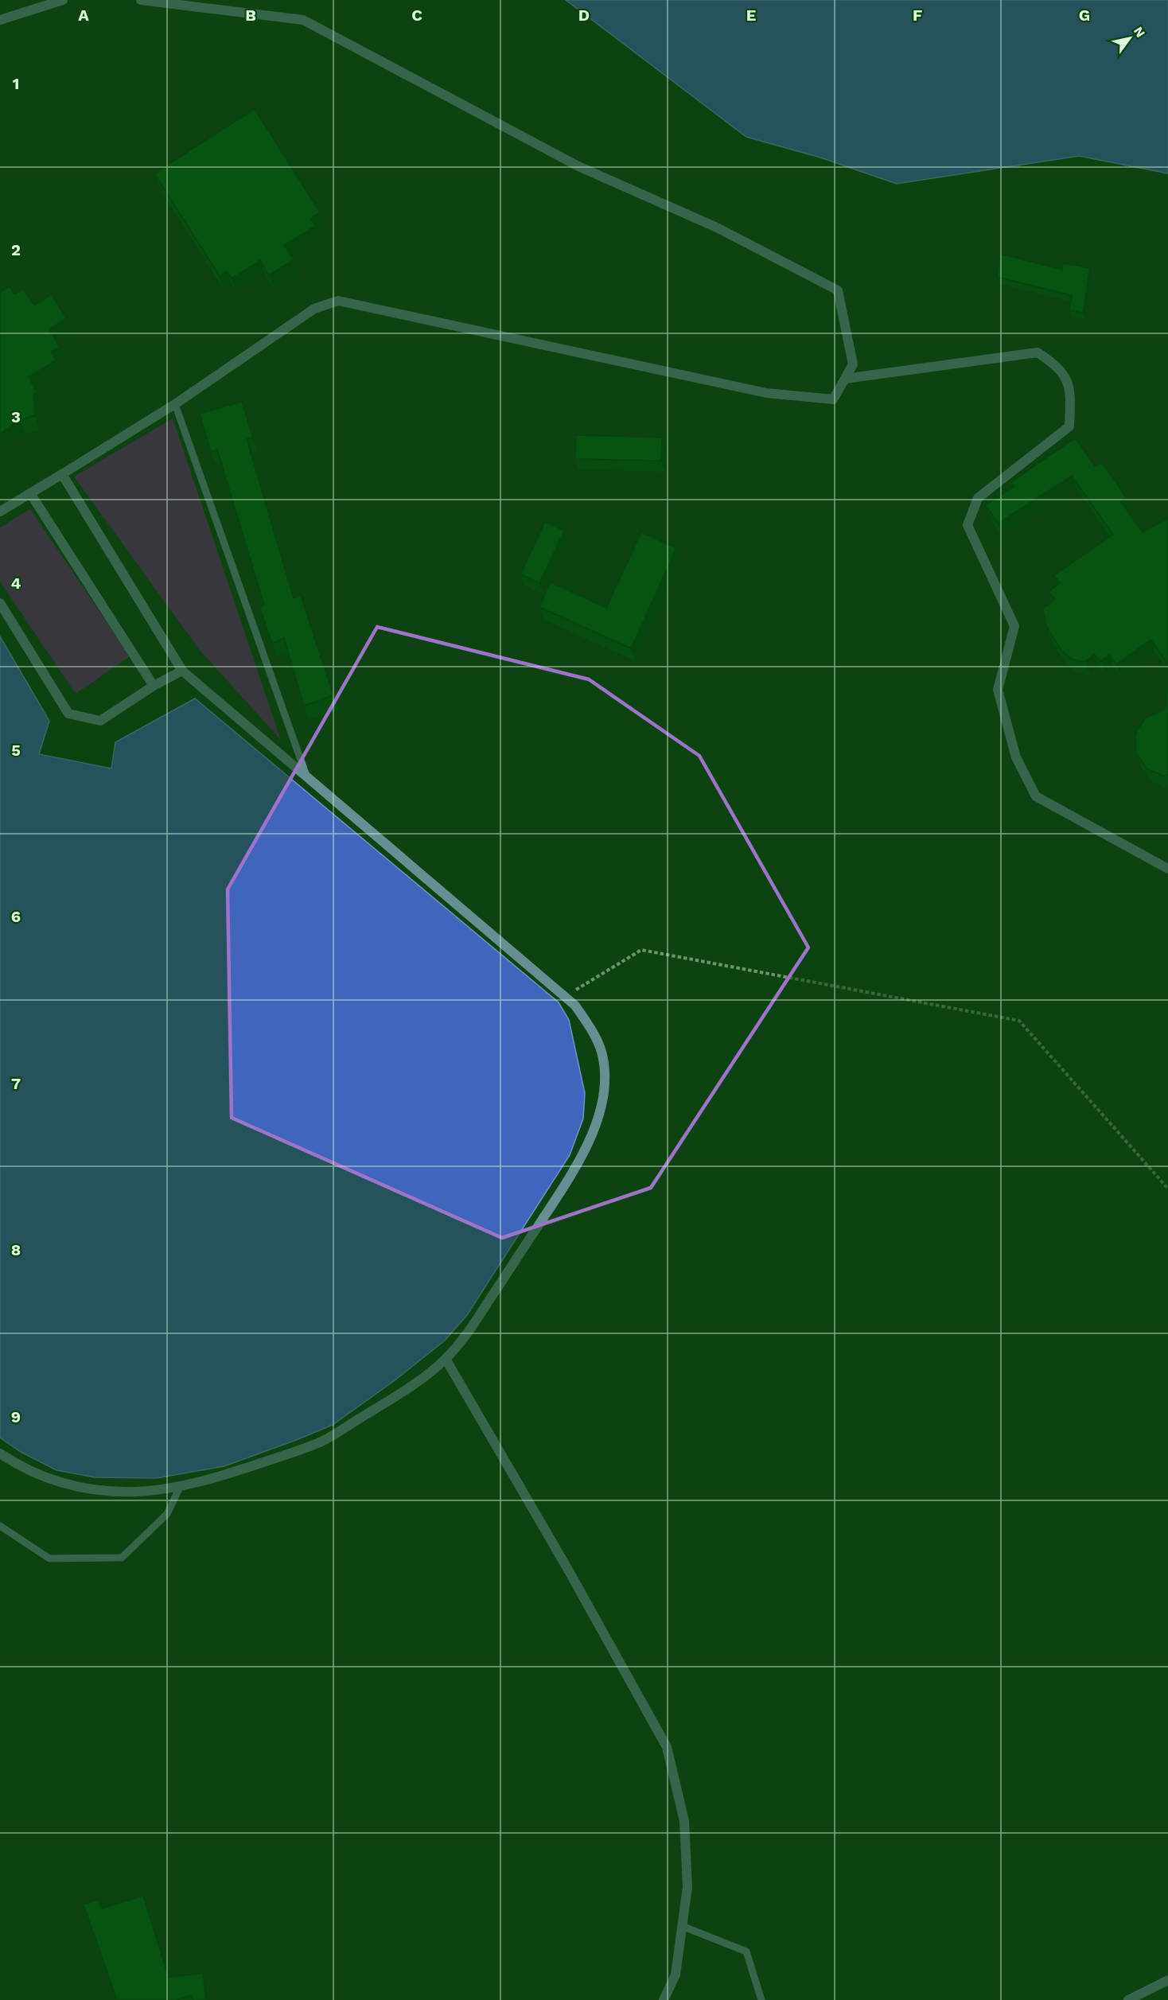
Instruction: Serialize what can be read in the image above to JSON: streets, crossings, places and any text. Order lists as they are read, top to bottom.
{
  "north": "top right",
  "grid": {
    "columns": [
      "A",
      "B",
      "C",
      "D",
      "E",
      "F",
      "G"
    ],
    "rows": [
      "1",
      "2",
      "3",
      "4",
      "5",
      "6",
      "7",
      "8",
      "9"
    ]
  }
}
